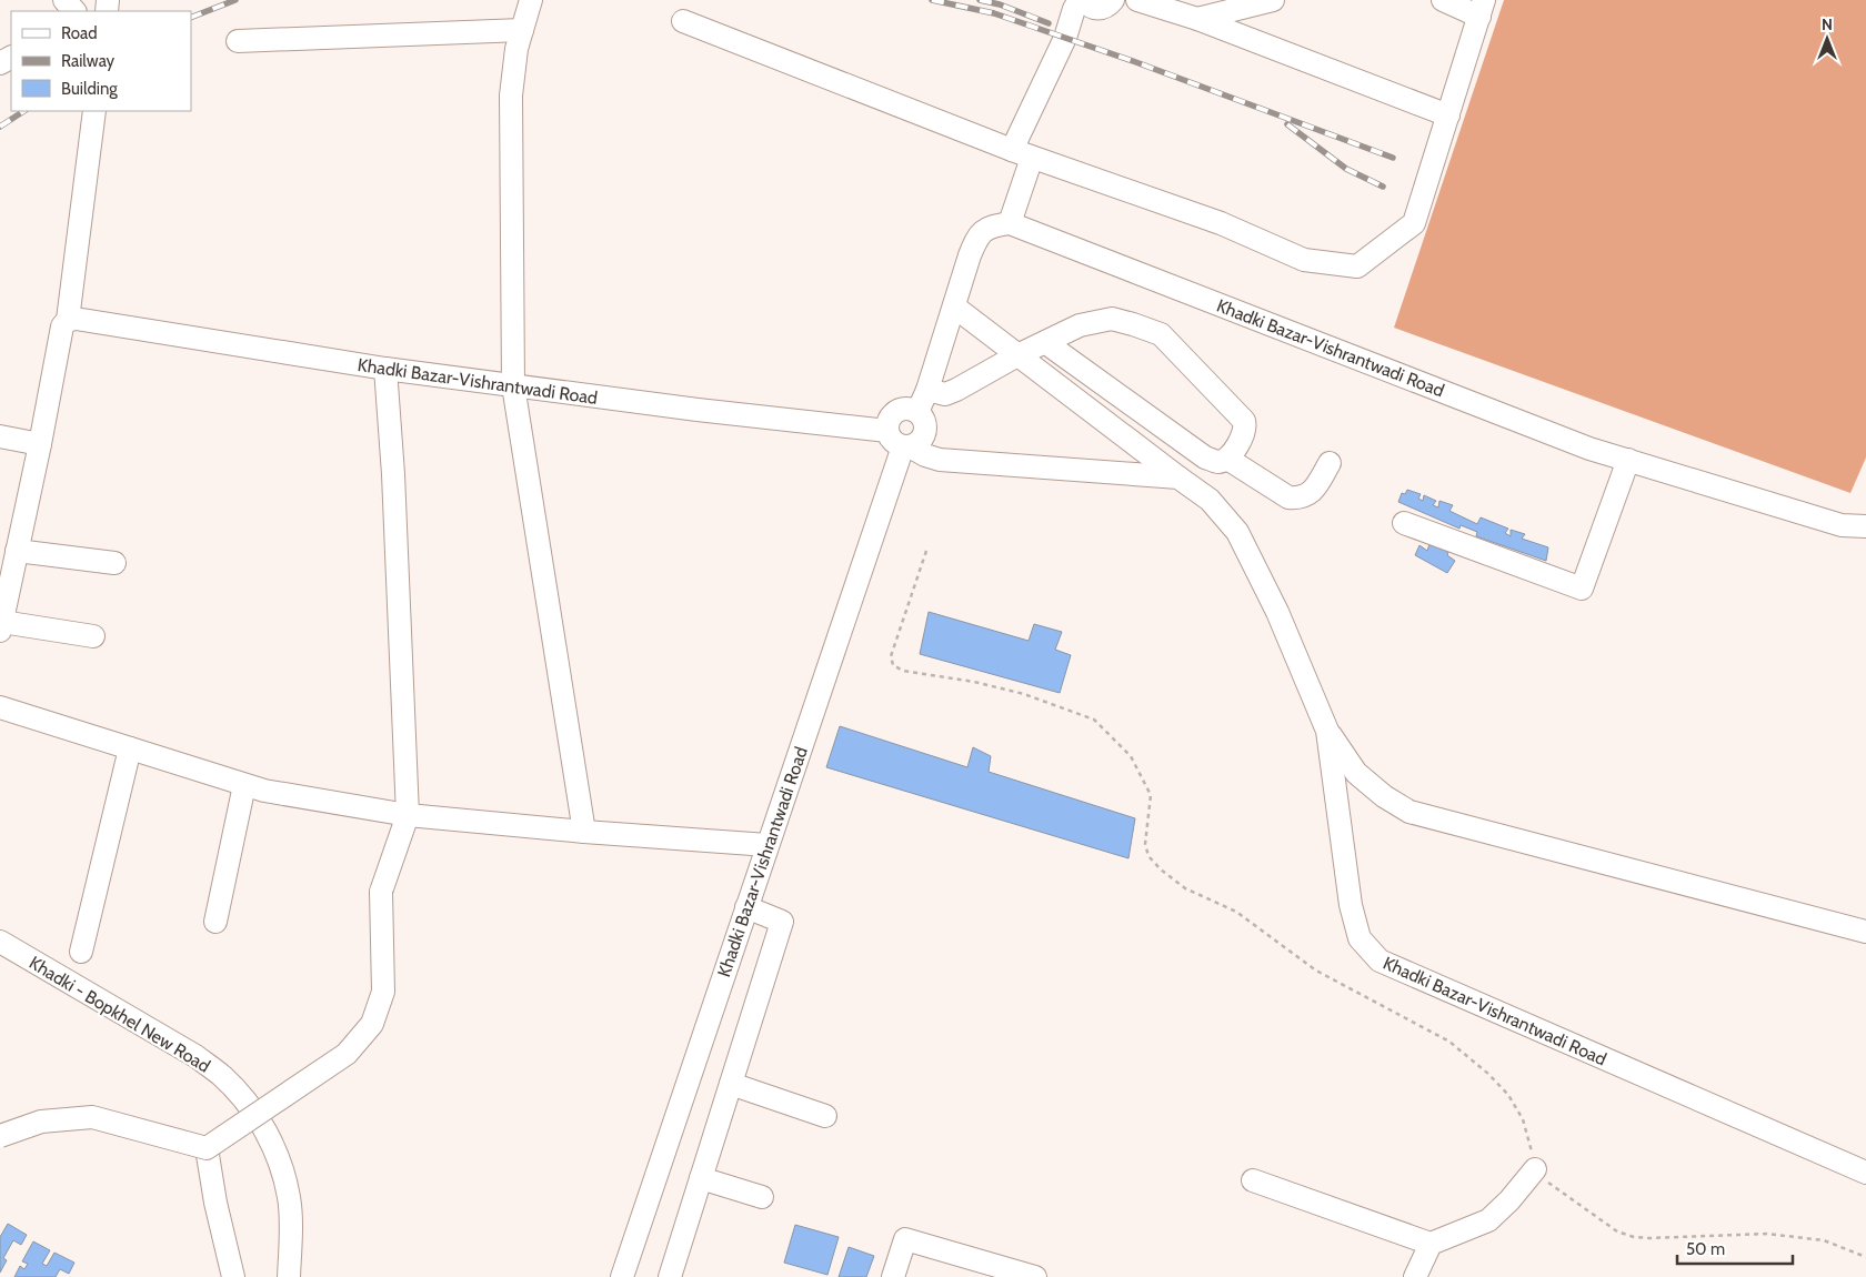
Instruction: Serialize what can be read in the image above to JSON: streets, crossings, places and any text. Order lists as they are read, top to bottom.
{
  "streets": {
    "street": ["Khadki Bazar-Vishrantwadi Road", "Khadki - Bopkhel New Road"]
  },
  "legend": ["Road", "Railway", "Building"],
  "scale_bar": "50 m",
  "north": "top"
}
